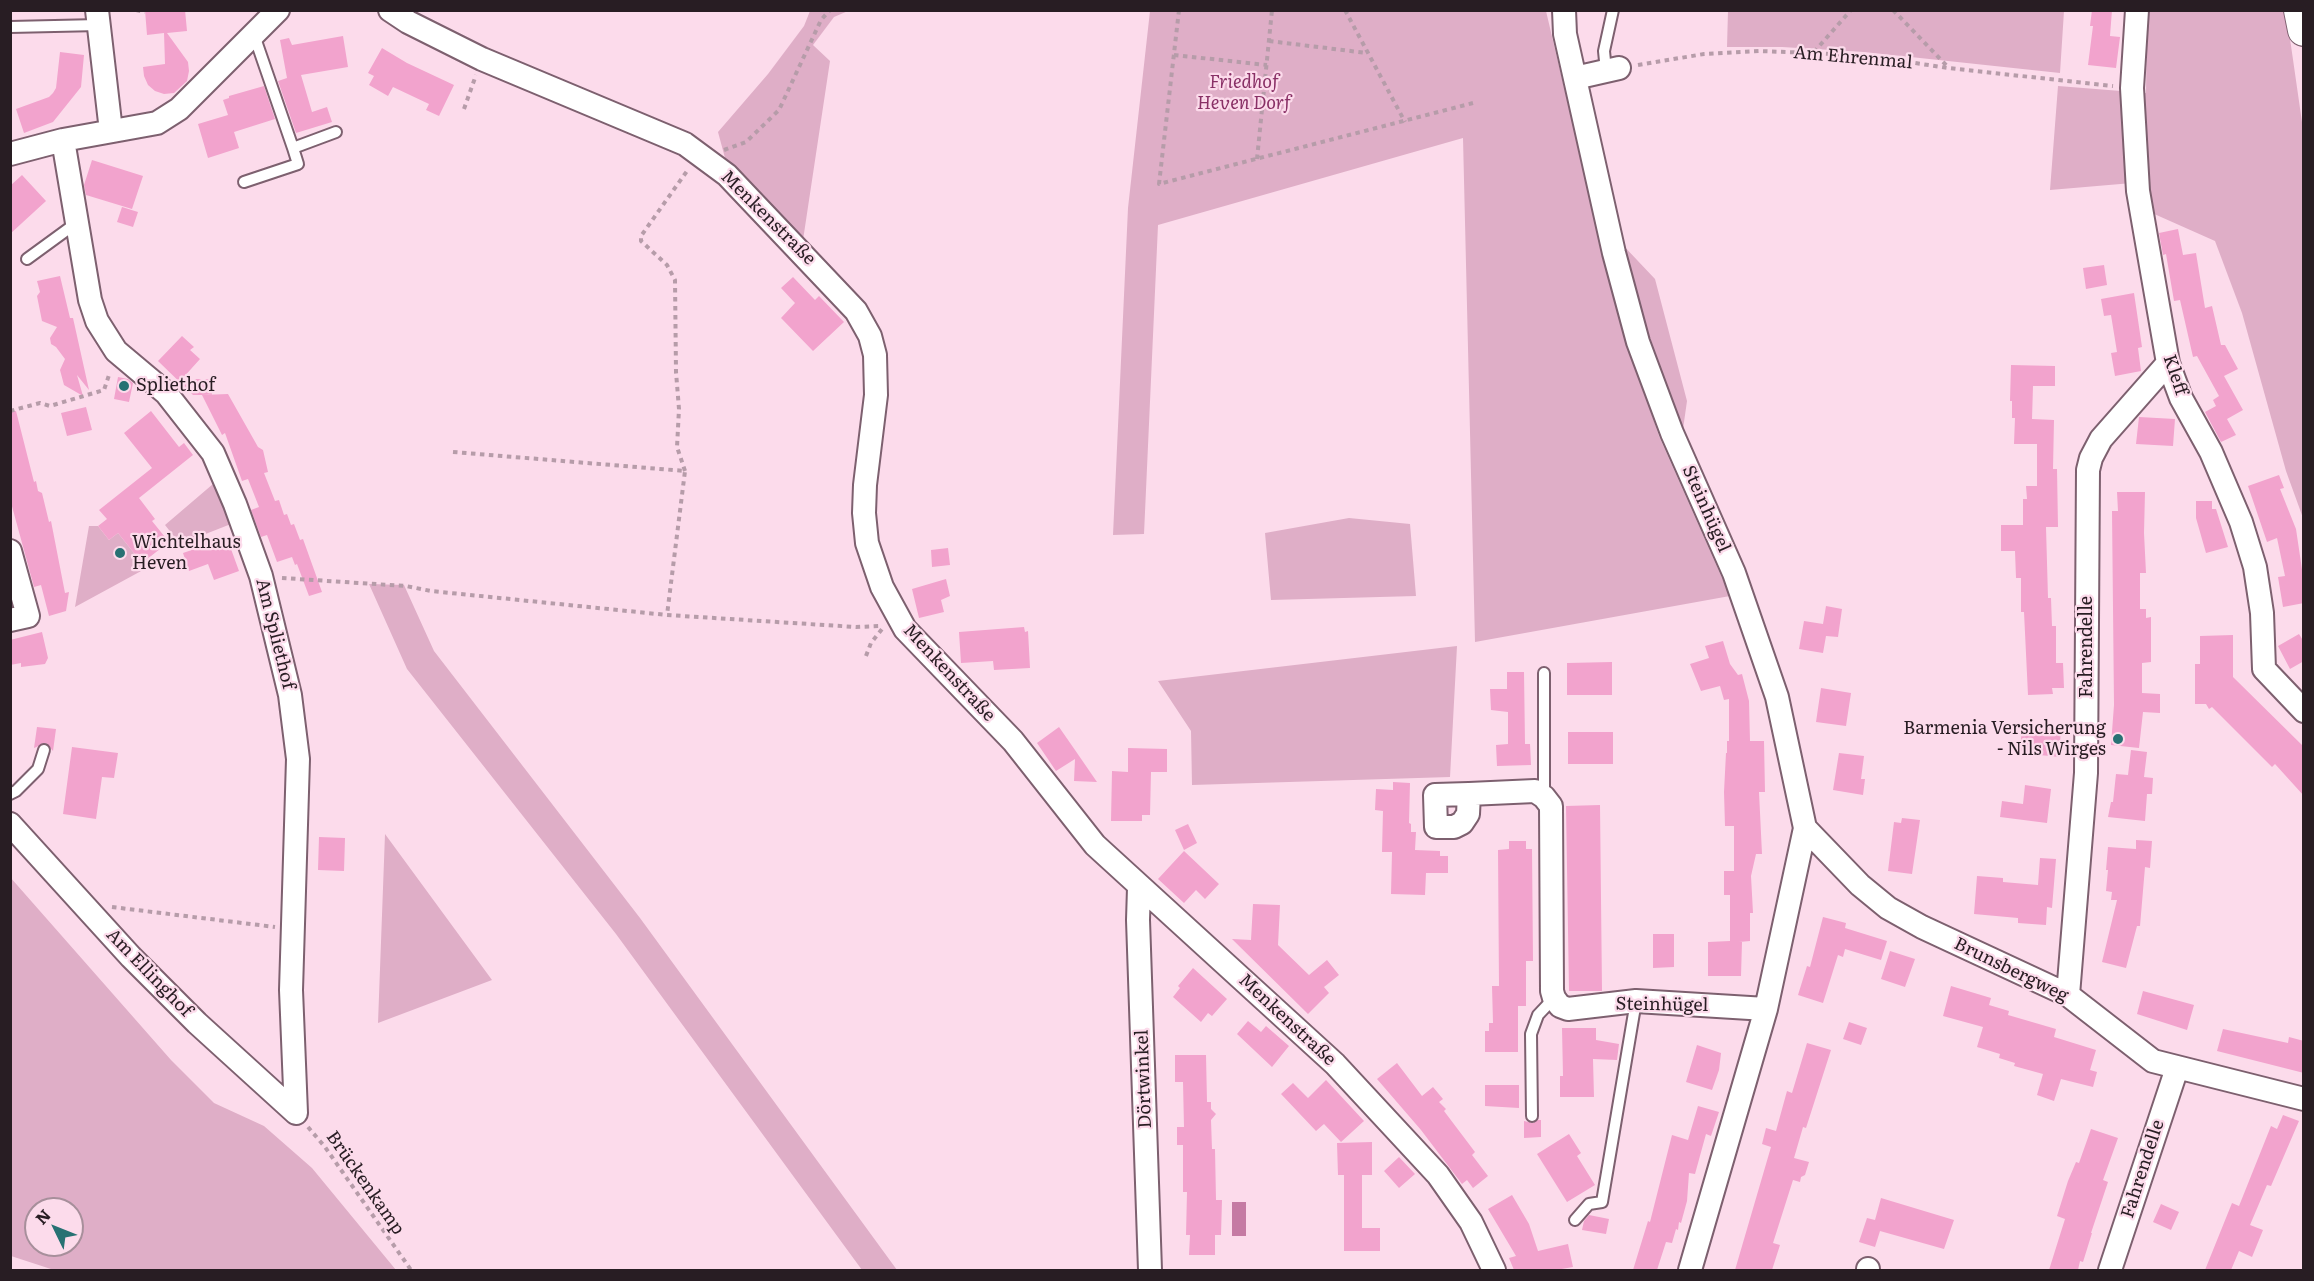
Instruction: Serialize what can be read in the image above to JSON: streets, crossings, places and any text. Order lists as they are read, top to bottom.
{
  "streets": {
    "street": [
      "Menkenstraße",
      "Kleff",
      "Steinhügel",
      "Am Spliethof",
      "Fahrendelle",
      "Brunsbergweg",
      "Am Ellinghof",
      "Dörtwinkel"
    ],
    "path": ["Am Ehrenmal", "Brückenkamp"]
  },
  "crossings": [
    ["Am Ehrenmal", "Kleff"],
    ["Menkenstraße", "Dörtwinkel"],
    ["Kleff", "Fahrendelle"],
    ["Steinhügel", "Brunsbergweg"],
    ["Am Spliethof", "Am Ellinghof"],
    ["Am Spliethof", "Brückenkamp"],
    ["Fahrendelle", "Brunsbergweg"],
    ["Am Ellinghof", "Brückenkamp"]
  ],
  "parks": ["Friedhof Heven Dorf"],
  "places": ["Spliethof", "Wichtelhaus Heven", "Barmenia Versicherung - Nils Wirges"],
  "north": "top left"
}
